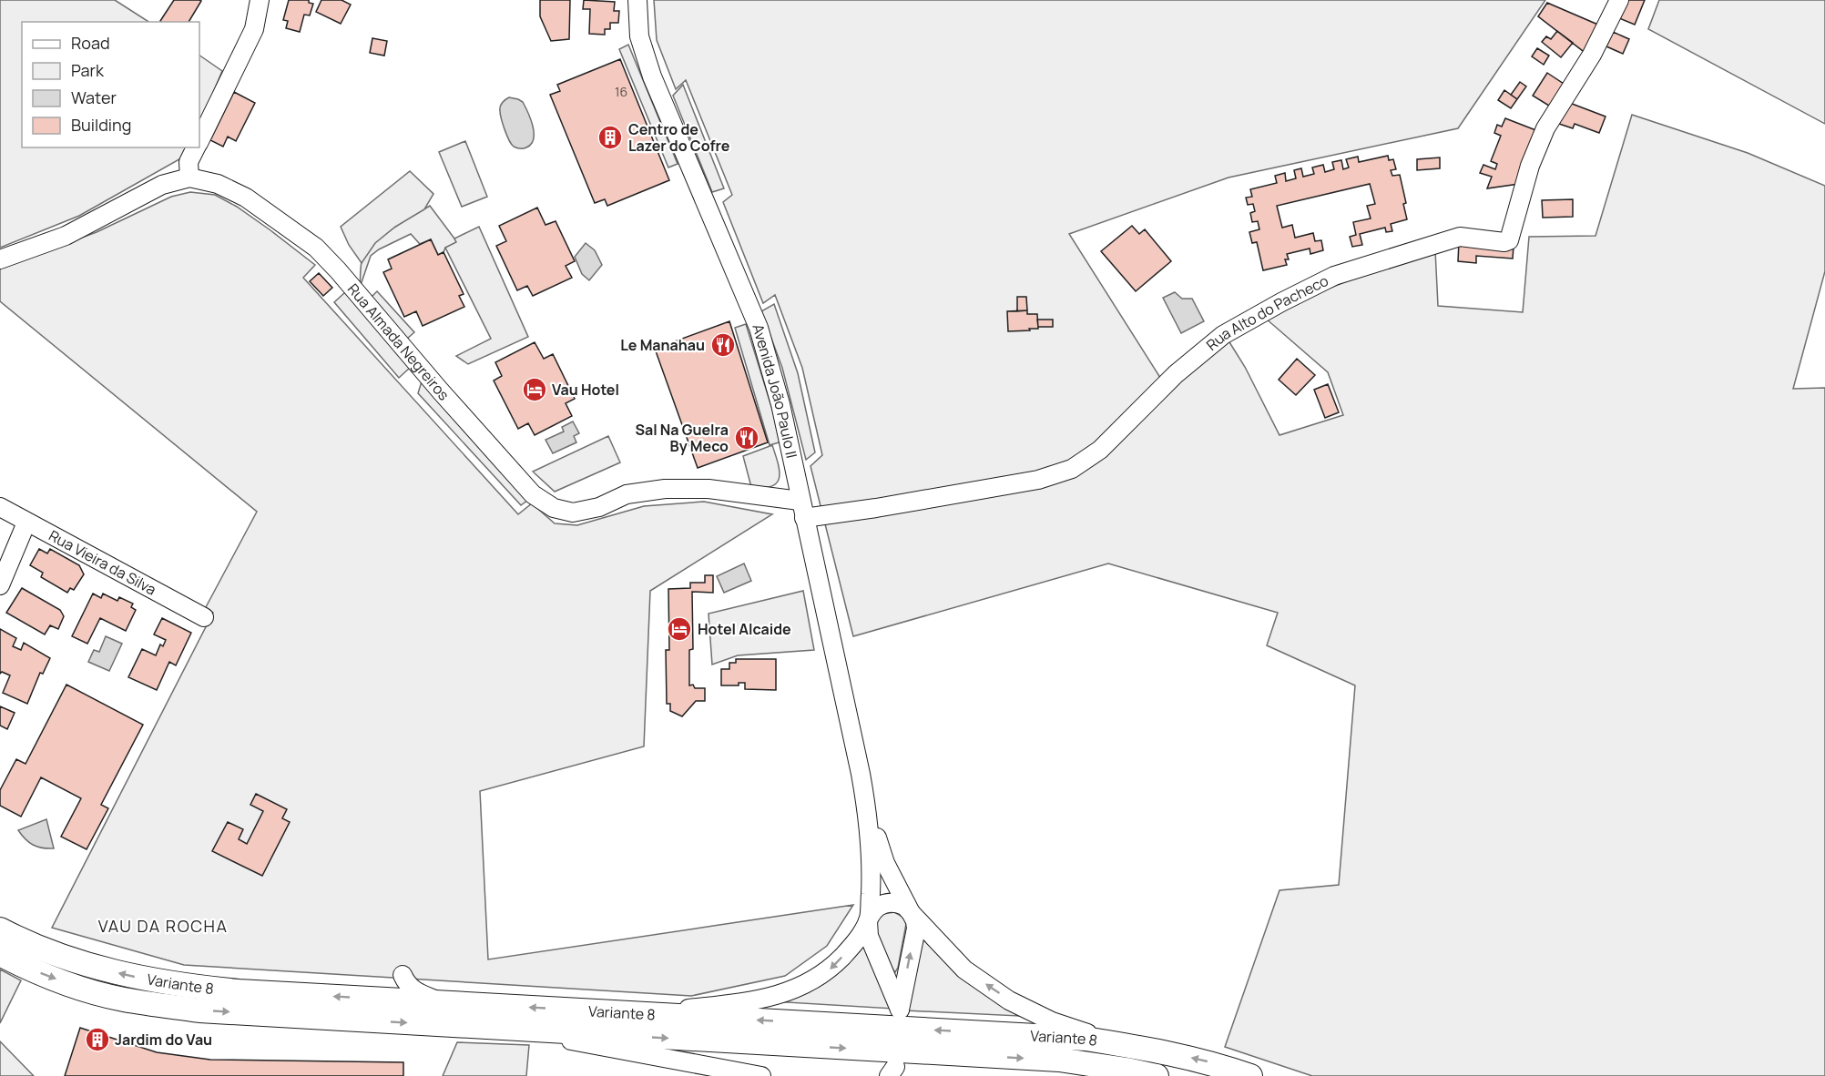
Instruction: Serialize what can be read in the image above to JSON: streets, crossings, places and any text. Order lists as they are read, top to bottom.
{
  "streets": {
    "main road": ["Variante 8"],
    "street": [
      "Rua Alto do Pacheco",
      "Rua Almada Negreiros",
      "Avenida João Paulo II",
      "Rua Vieira da Silva"
    ]
  },
  "crossings": [
    ["Rua Alto do Pacheco", "Rua Almada Negreiros"],
    ["Rua Alto do Pacheco", "Avenida João Paulo II"],
    ["Rua Almada Negreiros", "Avenida João Paulo II"]
  ],
  "districts": ["VAU DA ROCHA"],
  "places": {
    "building": ["Centro de Lazer do Cofre", "Jardim do Vau"],
    "restaurant": ["Le Manahau", "Sal Na Guelra By Meco"],
    "hotel": ["Vau Hotel", "Hotel Alcaide"]
  },
  "house_numbers": ["16"],
  "legend": [
    "Road",
    "Park",
    "Water",
    "Building"
  ]
}
